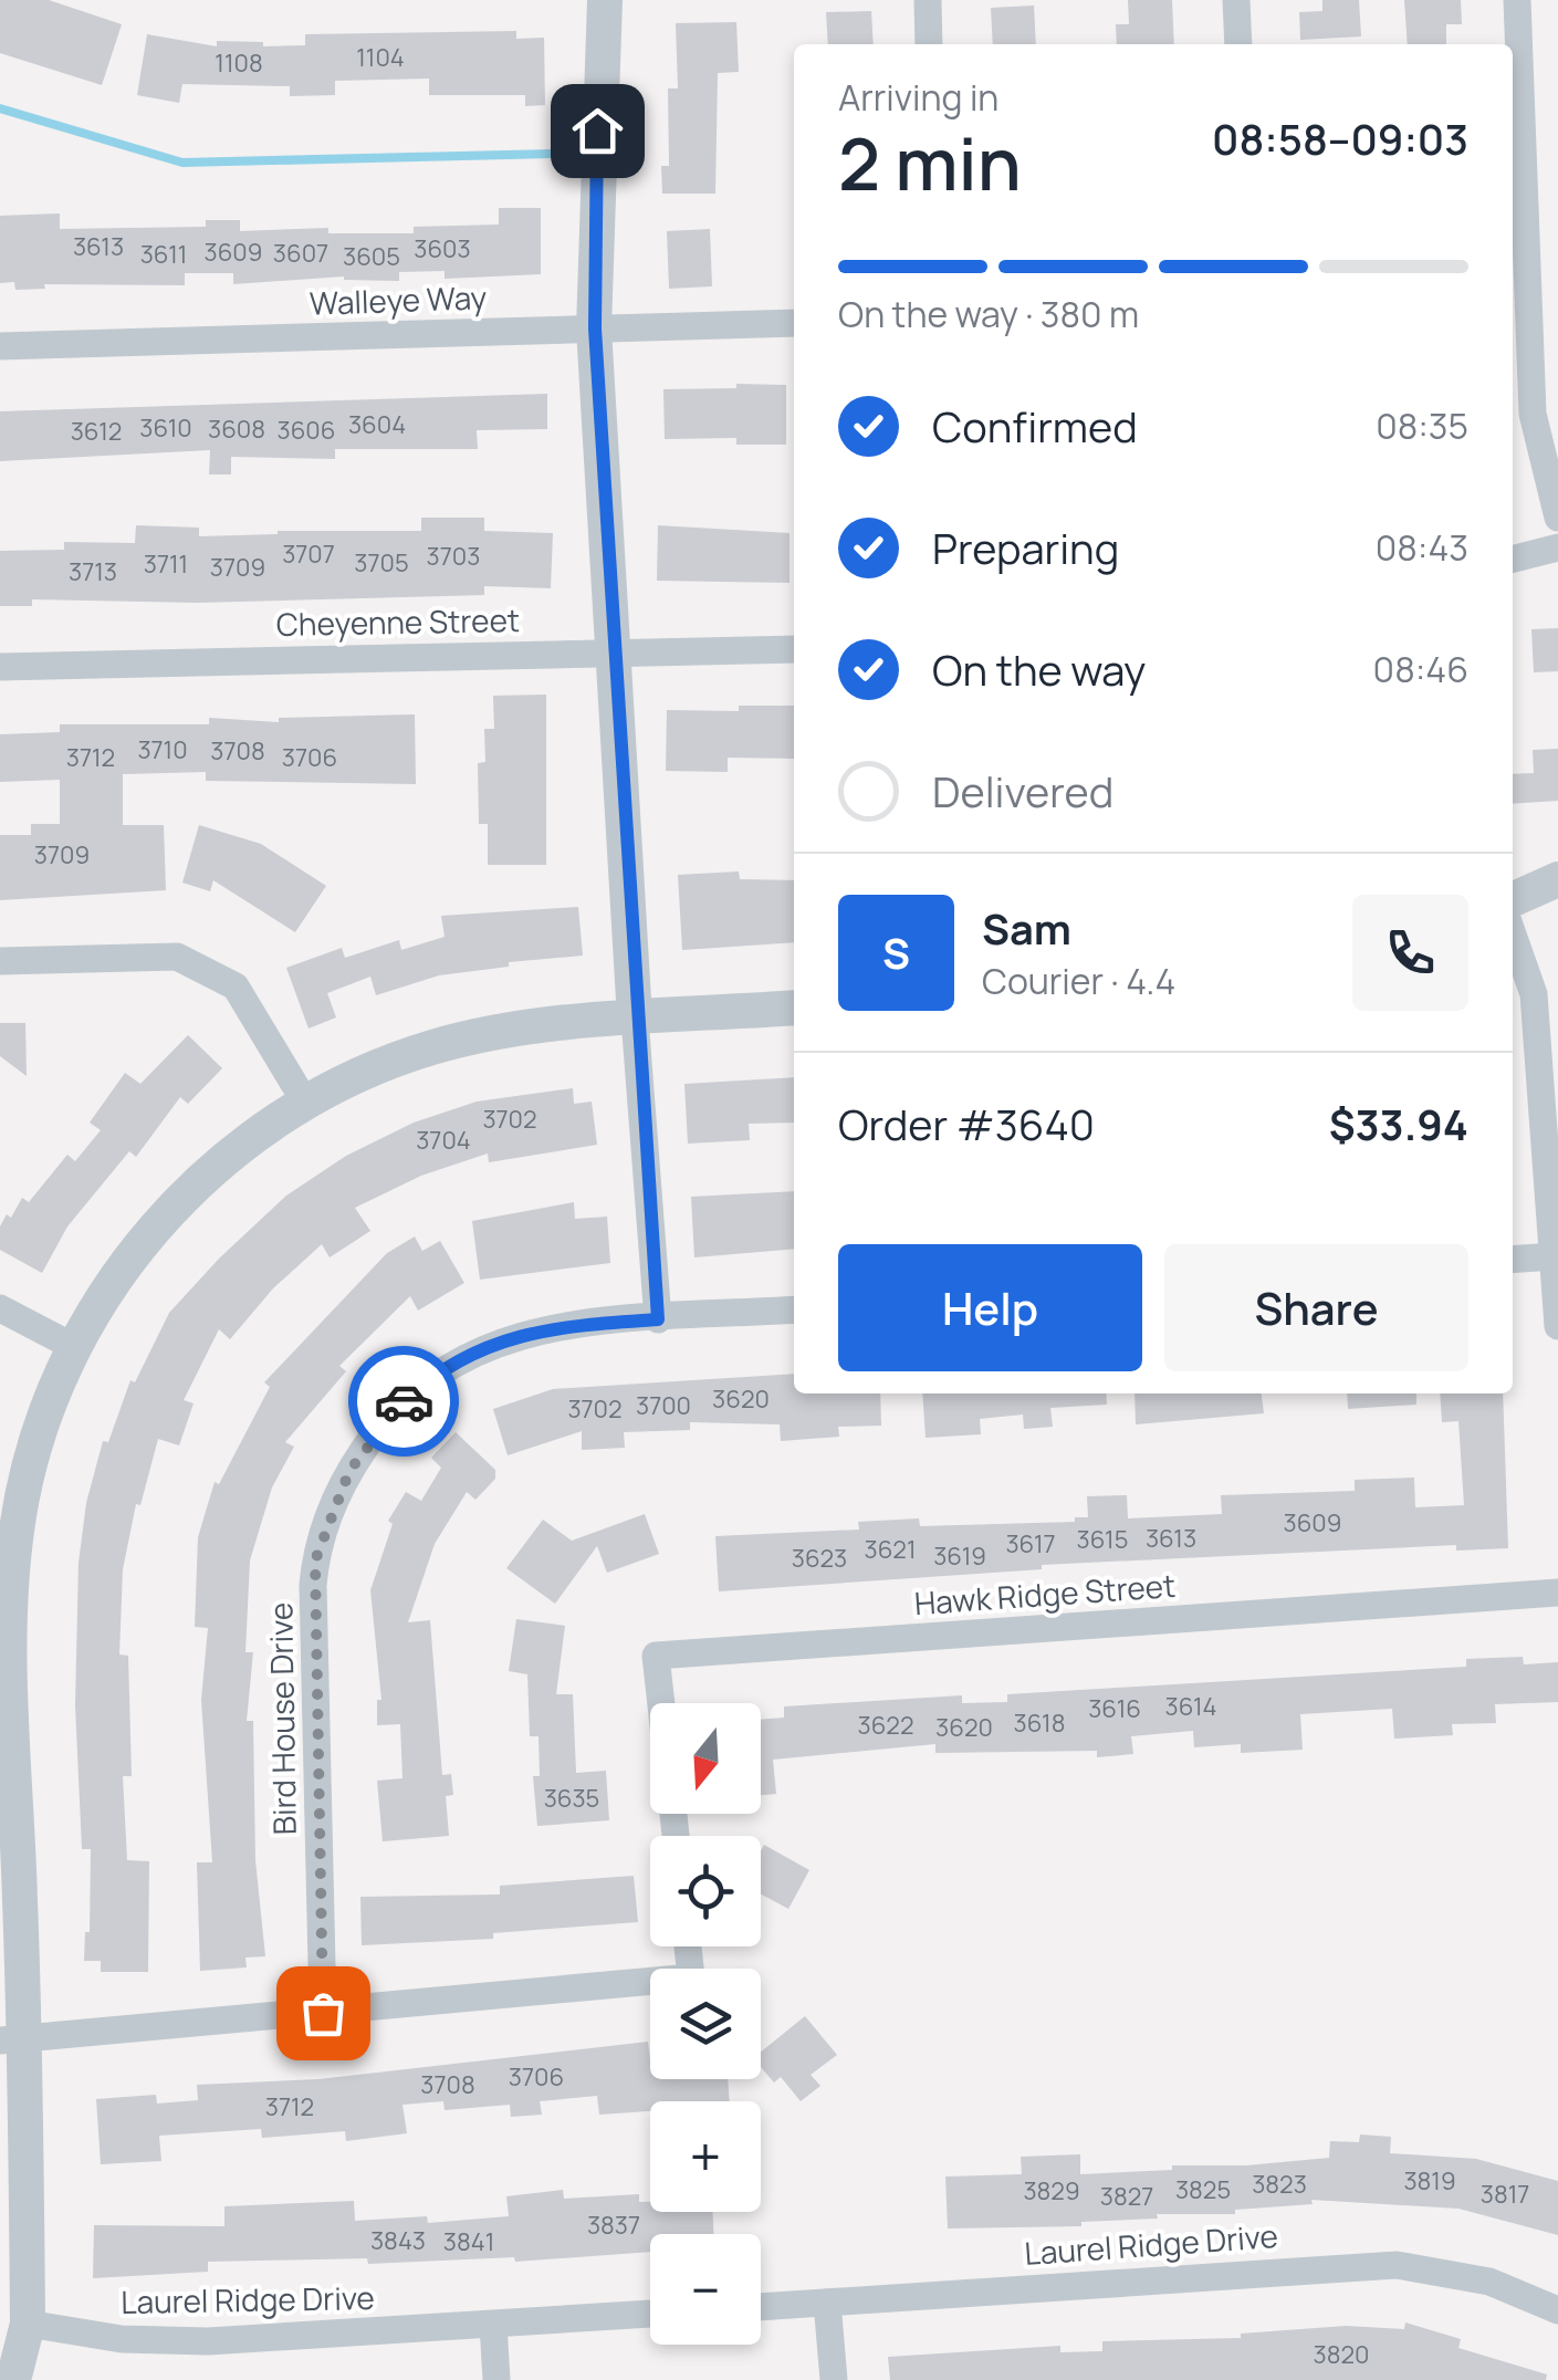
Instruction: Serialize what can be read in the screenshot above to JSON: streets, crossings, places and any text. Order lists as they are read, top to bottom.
{
  "streets": {
    "street": [
      "Walleye Way",
      "Cheyenne Street",
      "Hawk Ridge Street",
      "Bird House Drive",
      "Laurel Ridge Drive"
    ]
  },
  "house_numbers": [
    "1104",
    "1108",
    "3613",
    "3603",
    "3609",
    "3607",
    "3611",
    "3605",
    "3604",
    "3610",
    "3608",
    "3606",
    "3612",
    "3707",
    "3703",
    "3705",
    "3711",
    "3709",
    "3713",
    "3710",
    "3708",
    "3712",
    "3706",
    "3709",
    "3702",
    "3704",
    "3620",
    "3700",
    "3702",
    "3609",
    "3613",
    "3615",
    "3617",
    "3621",
    "3619",
    "3623",
    "3614",
    "3616",
    "3618",
    "3622",
    "3620",
    "3635",
    "3706",
    "3708",
    "3712",
    "3819",
    "3823",
    "3825",
    "3829",
    "3817",
    "3827",
    "3837",
    "3843",
    "3841",
    "3820"
  ],
  "north": "bottom",
  "page": {
    "heading": ["2 min", "Arriving in", "08:58–09:03"],
    "panel": [
      "Sam",
      "Courier · 4.4",
      "Order #3640",
      "$33.94"
    ],
    "bar": "On the way · 380 m",
    "list": [
      ["Confirmed", "08:35"],
      ["Preparing", "08:43"],
      ["On the way", "08:46"],
      "Delivered"
    ],
    "round": "S",
    "buttons": ["Help", "Share"],
    "map_buttons": ["+", "−"]
  }
}
